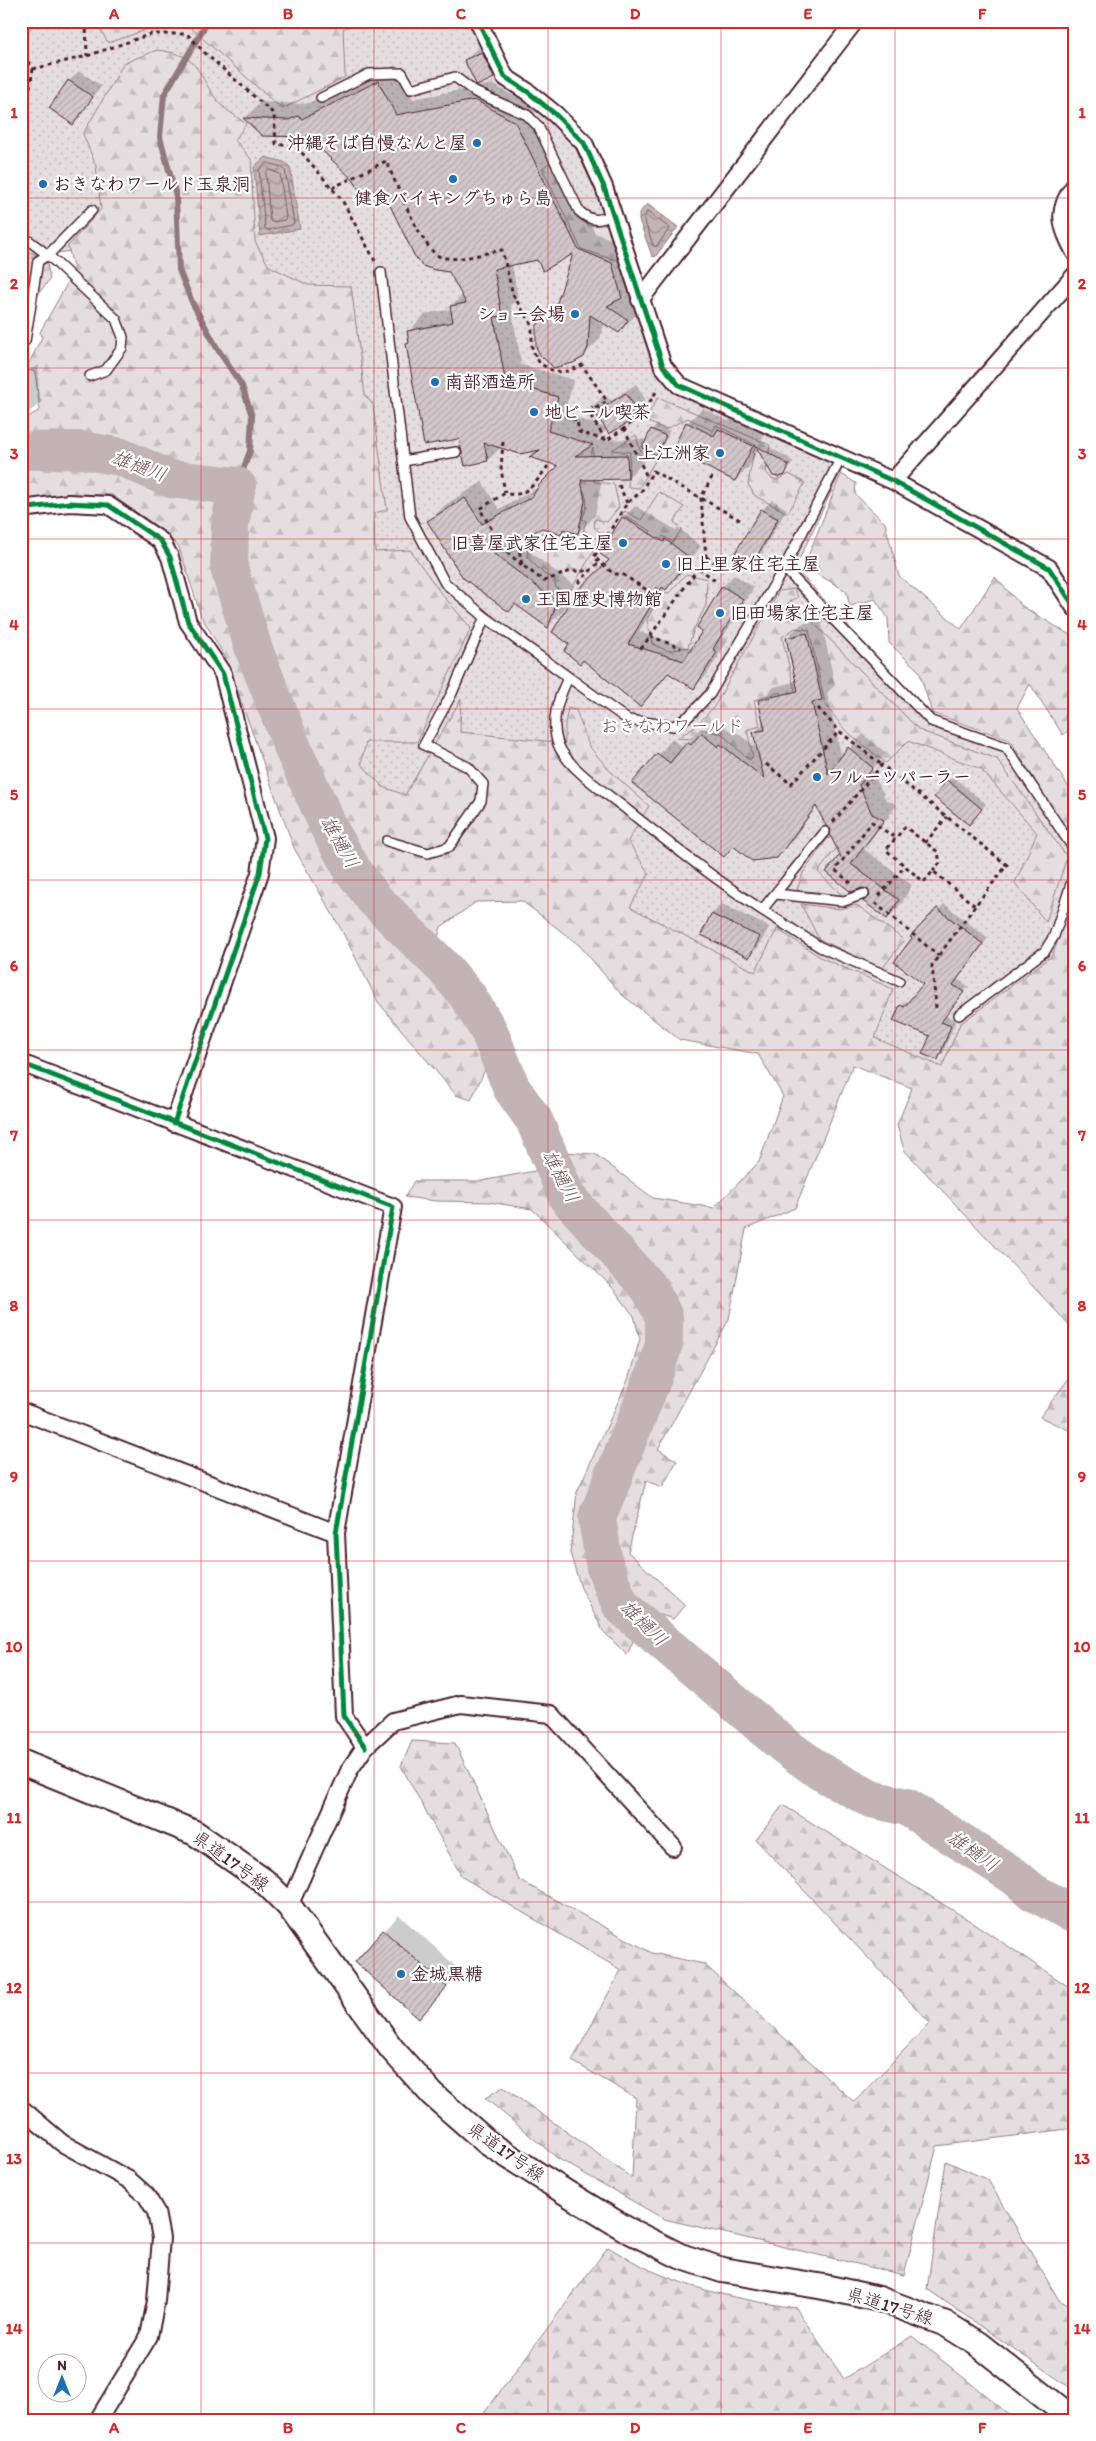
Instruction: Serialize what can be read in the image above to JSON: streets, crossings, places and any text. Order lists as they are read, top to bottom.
{
  "streets": {
    "main road": ["県道17号線"]
  },
  "water": ["雄樋川"],
  "parks": ["おきなわワールド"],
  "places": [
    "沖縄そば自慢なんと屋",
    "健食バイキングちゅら島",
    "おきなわワールド玉泉洞",
    "ショー会場",
    "南部酒造所",
    "地ビール喫茶",
    "上江洲家",
    "旧喜屋武家住宅主屋",
    "旧上里家住宅主屋",
    "王国歴史博物館",
    "旧田場家住宅主屋",
    "フルーツパーラー",
    "金城黒糖"
  ],
  "north": "top",
  "grid": {
    "columns": [
      "A",
      "B",
      "C",
      "D",
      "E",
      "F"
    ],
    "rows": [
      "1",
      "2",
      "3",
      "4",
      "5",
      "6",
      "7",
      "8",
      "9",
      "10",
      "11",
      "12",
      "13",
      "14"
    ]
  }
}
